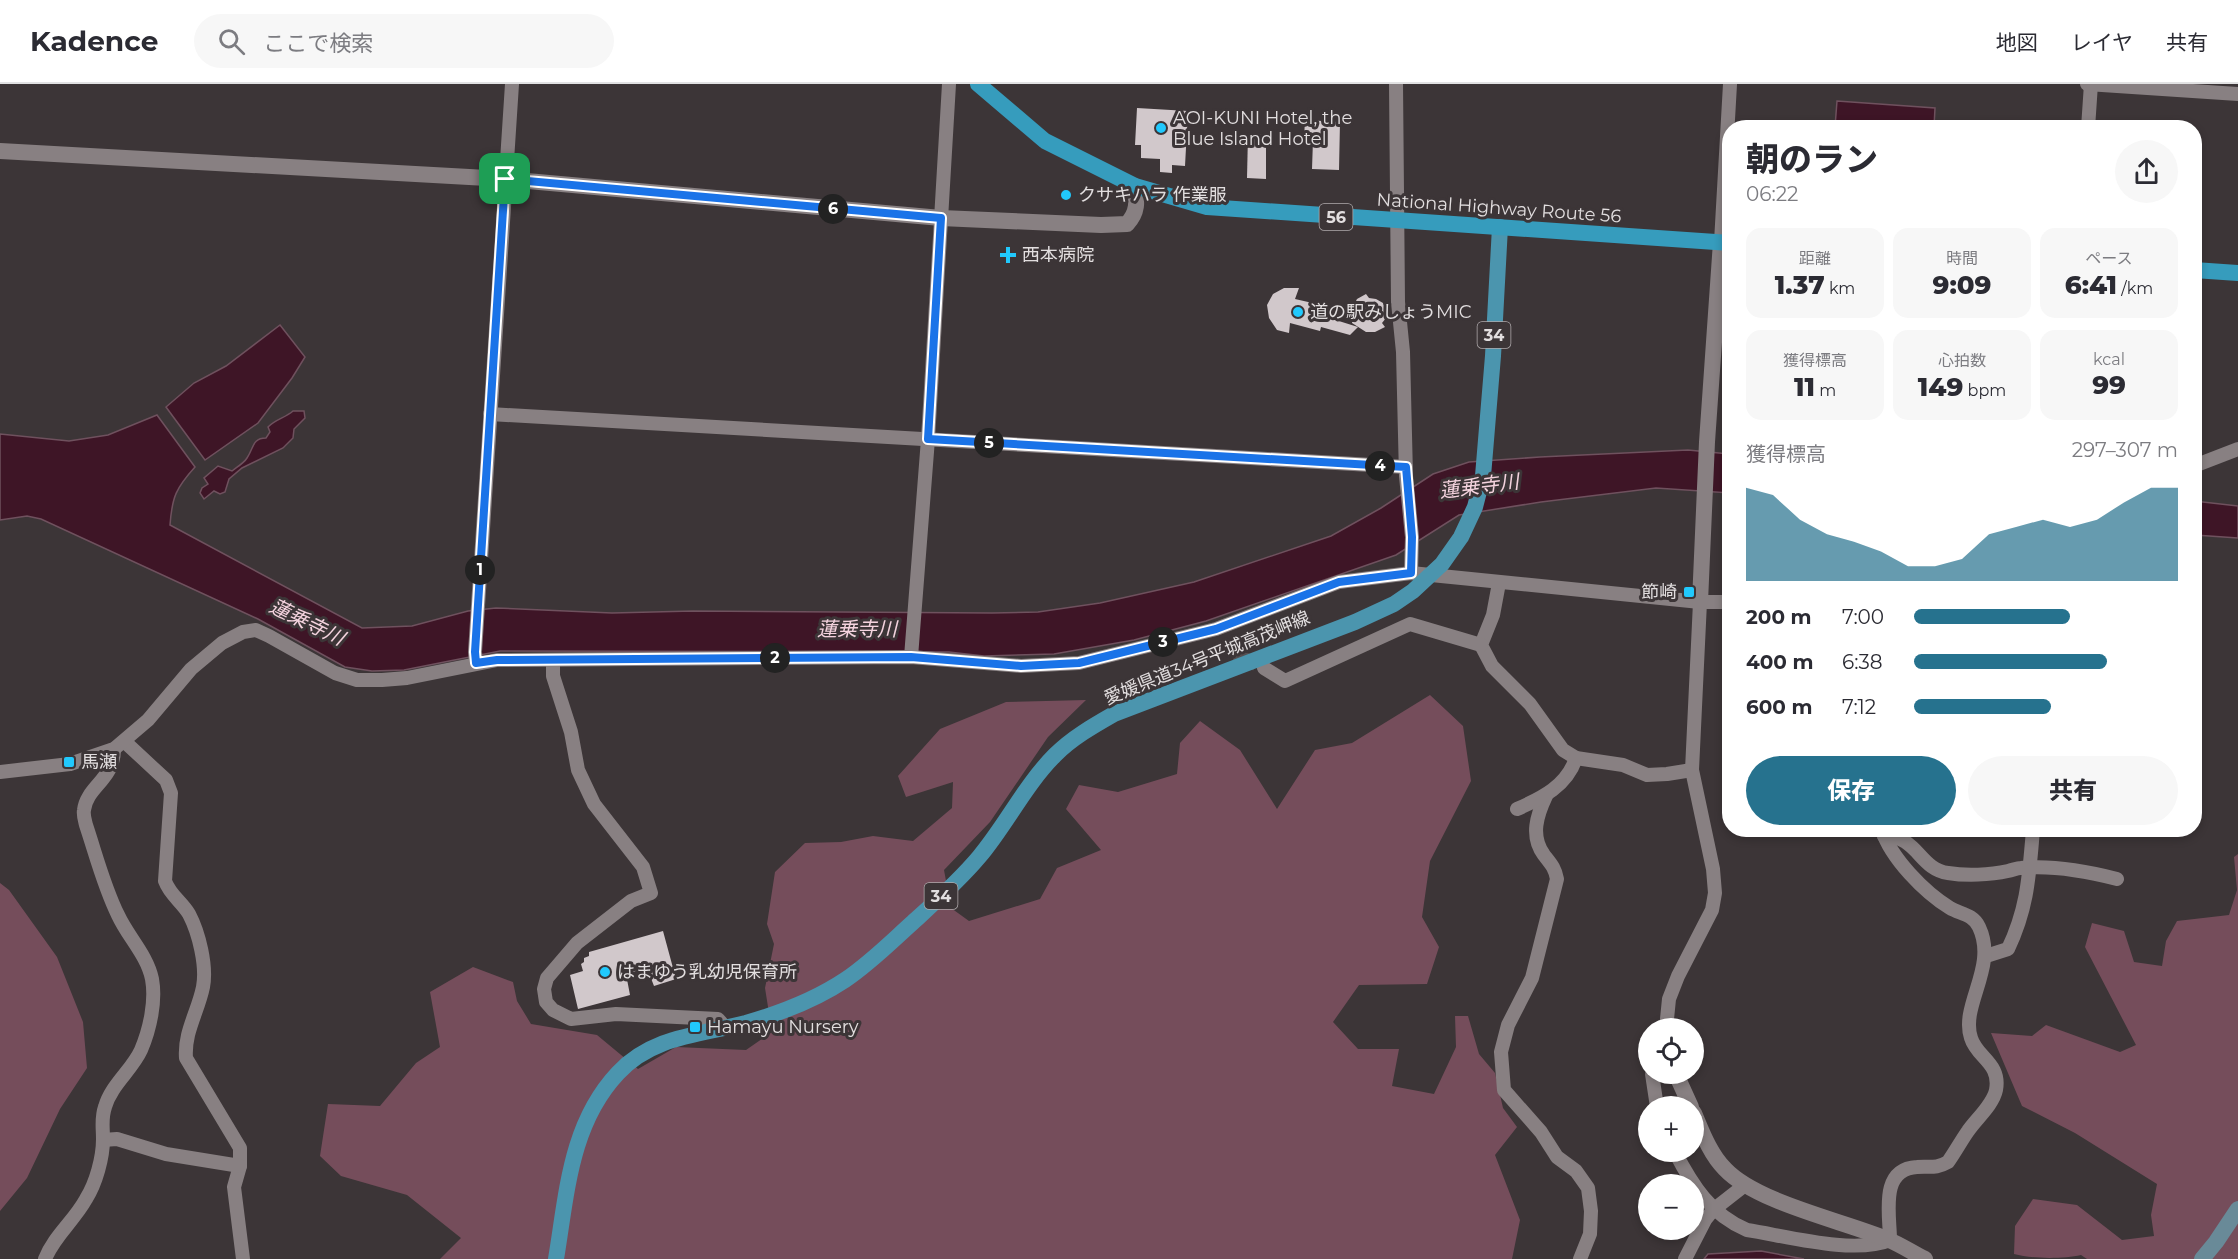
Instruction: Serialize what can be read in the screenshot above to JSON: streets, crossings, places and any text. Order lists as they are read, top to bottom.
{
  "streets": {
    "highway": ["National Highway Route 56", "56"],
    "main road": ["34", "愛媛県道34号平城高茂岬線"]
  },
  "crossings": [
    ["National Highway Route 56", "愛媛県道34号平城高茂岬線"]
  ],
  "water": ["蓮乗寺川"],
  "places": {
    "other": [
      "AOI-KUNI Hotel, the Blue Island Hotel",
      "クサキハラ 作業服",
      "道の駅みしょうMIC",
      "はまゆう乳幼児保育所"
    ],
    "health": ["西本病院"],
    "transit": ["節崎", "馬瀬", "Hamayu Nursery"]
  },
  "page": {
    "header": "Kadence",
    "search": "ここで検索",
    "nav": ["地図", "レイヤ", "共有"],
    "heading": ["朝のラン", "06:22"],
    "pins": [
      "6",
      "5",
      "4",
      "1",
      "3",
      "2"
    ],
    "stats": [
      ["距離", "1.37 km"],
      ["時間", "9:09"],
      ["ペース", "6:41 /km"],
      ["獲得標高", "11 m"],
      ["心拍数", "149 bpm"],
      ["kcal", "99"]
    ],
    "chart": ["獲得標高", "297–307 m"],
    "list": [
      {
        "name": "200 m",
        "note": "7:00"
      },
      {
        "name": "400 m",
        "note": "6:38"
      },
      {
        "name": "600 m",
        "note": "7:12"
      }
    ],
    "buttons": ["保存", "共有"],
    "map_buttons": ["+", "−"]
  }
}
